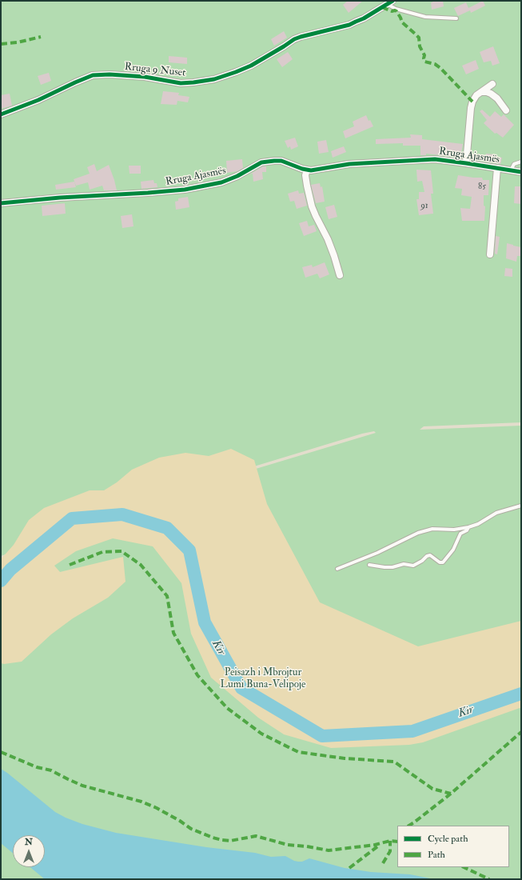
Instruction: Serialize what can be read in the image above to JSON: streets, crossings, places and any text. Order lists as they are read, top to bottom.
{
  "streets": {
    "street": ["Rruga 9 Nuset", "Rruga Ajasmës"]
  },
  "water": ["Kir"],
  "parks": ["Peisazh i Mbrojtur Lumi Buna-Velipoje"],
  "house_numbers": ["85", "91"],
  "legend": ["Cycle path", "Path"],
  "north": "top"
}
